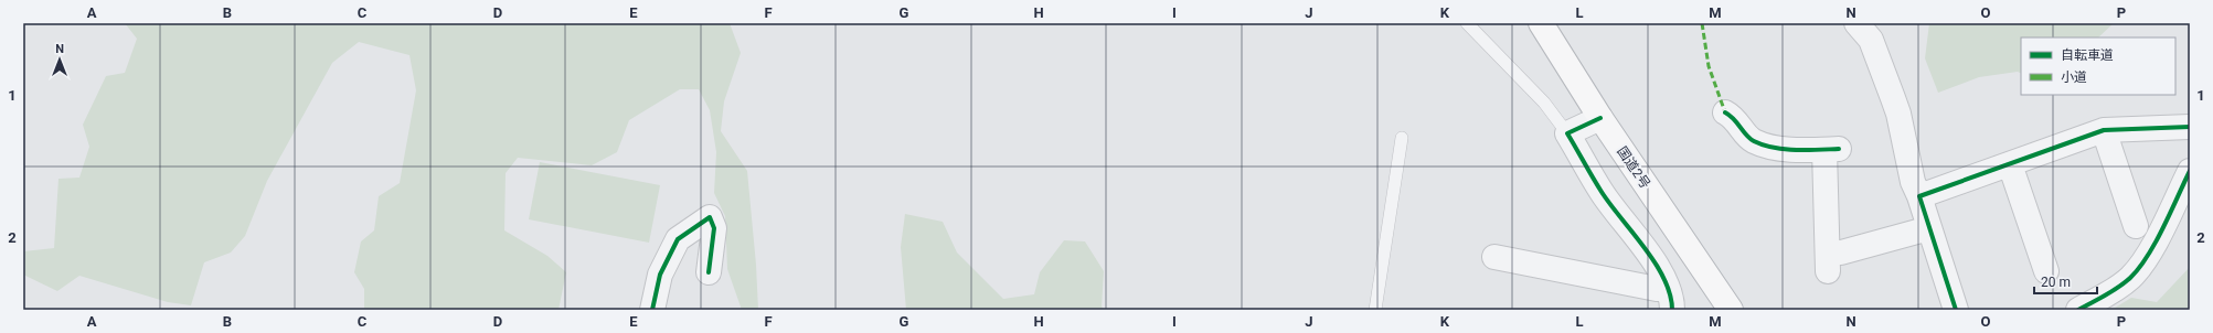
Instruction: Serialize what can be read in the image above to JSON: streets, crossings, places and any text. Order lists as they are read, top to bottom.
{
  "streets": {
    "highway": ["国道2号"]
  },
  "legend": ["自転車道", "小道"],
  "scale_bar": "20 m",
  "north": "top",
  "grid": {
    "columns": [
      "A",
      "B",
      "C",
      "D",
      "E",
      "F",
      "G",
      "H",
      "I",
      "J",
      "K",
      "L",
      "M",
      "N",
      "O",
      "P"
    ],
    "rows": ["1", "2"]
  }
}
